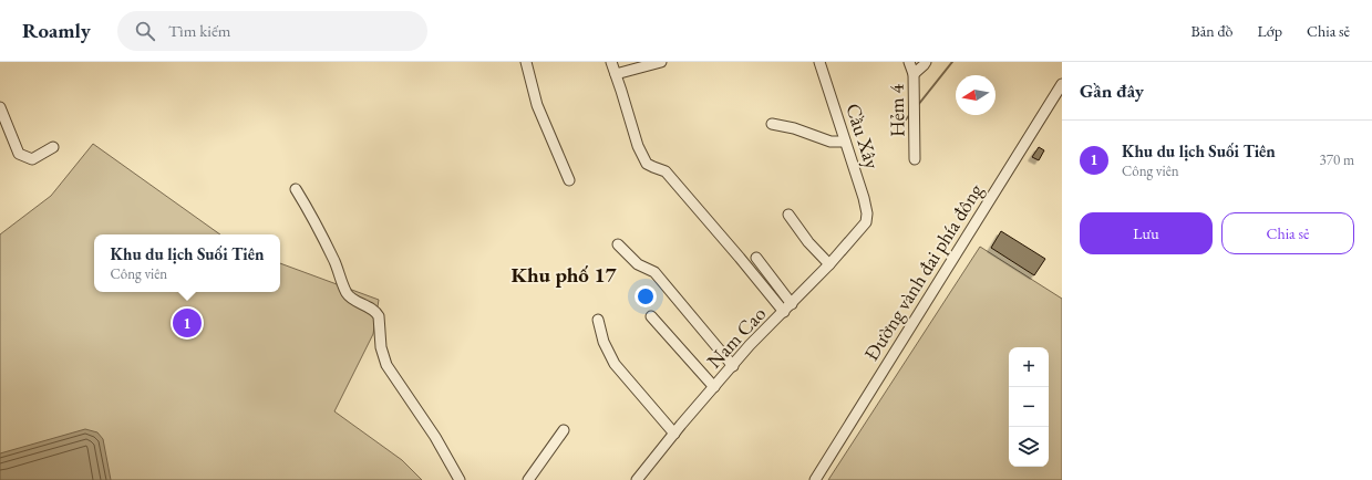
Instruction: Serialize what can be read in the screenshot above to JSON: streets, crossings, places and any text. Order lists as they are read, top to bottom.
{
  "streets": {
    "street": [
      "Hẻm 4",
      "Cầu Xây",
      "Đường vành đai phía đông",
      "Nam Cao"
    ]
  },
  "crossings": [
    ["Cầu Xây", "Nam Cao"]
  ],
  "districts": ["Khu phố 17"],
  "north": "left",
  "page": {
    "header": "Roamly",
    "search": "Tìm kiếm",
    "nav": ["Bản đồ", "Lớp", "Chia sẻ"],
    "heading": "Gần đây",
    "list": [
      {
        "mark": "1",
        "name": "Khu du lịch Suối Tiên",
        "note": "Công viên",
        "value": "370 m"
      }
    ],
    "buttons": ["Lưu", "Chia sẻ"],
    "popup": ["Khu du lịch Suối Tiên", "Công viên"],
    "pins": "1",
    "map_buttons": ["+", "−"]
  }
}
